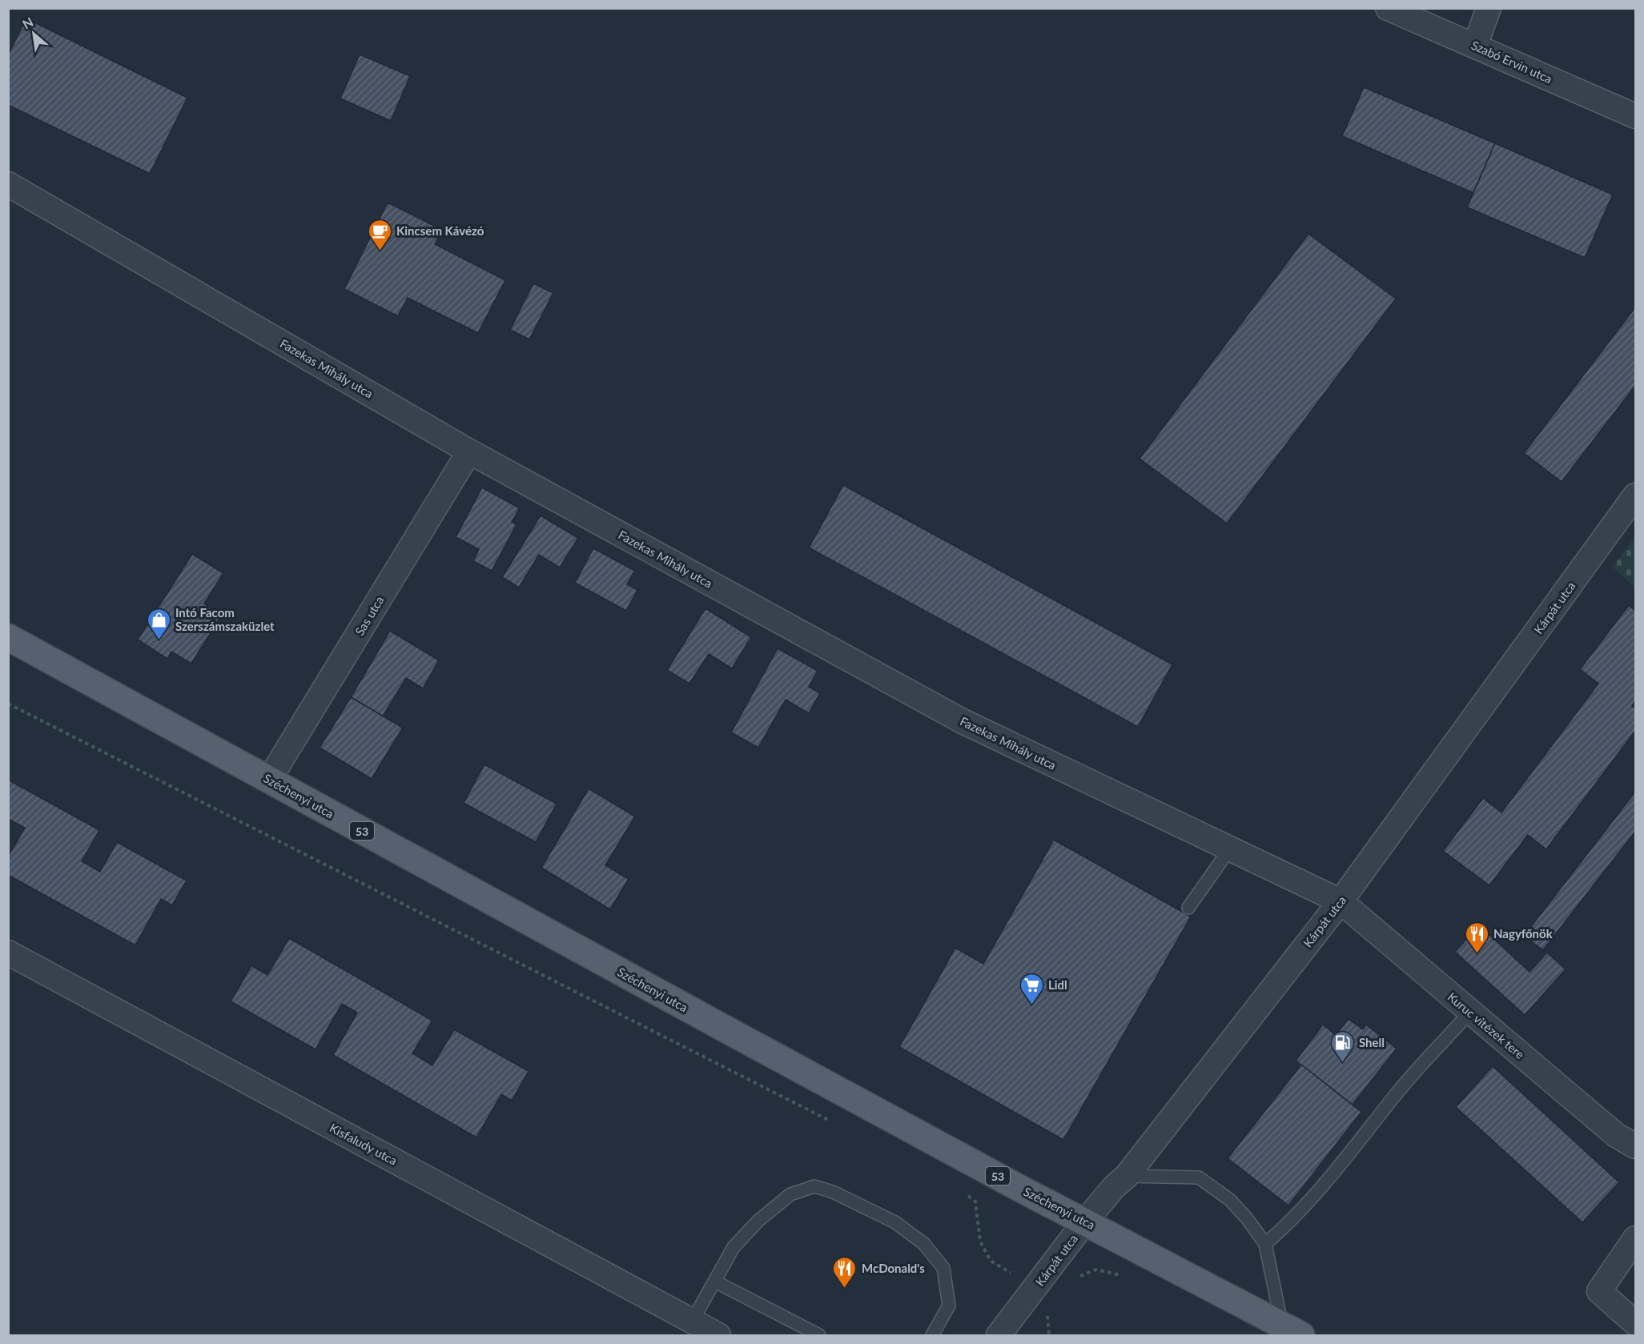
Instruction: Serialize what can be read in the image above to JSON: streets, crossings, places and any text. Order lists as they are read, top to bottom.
{
  "streets": {
    "main road": ["Széchenyi utca", "53"],
    "street": [
      "Szabó Ervin utca",
      "Fazekas Mihály utca",
      "Kárpát utca",
      "Sas utca",
      "Kuruc vitézek tere",
      "Kisfaludy utca"
    ]
  },
  "crossings": [
    ["Fazekas Mihály utca", "Kárpát utca"],
    ["Fazekas Mihály utca", "Sas utca"],
    ["Fazekas Mihály utca", "Kuruc vitézek tere"],
    ["Kárpát utca", "Széchenyi utca"],
    ["Kárpát utca", "Kuruc vitézek tere"],
    ["Sas utca", "Széchenyi utca"]
  ],
  "places": {
    "cafe": ["Kincsem Kávézó"],
    "shop": ["Intó Facom Szerszámszaküzlet"],
    "restaurant": ["Nagyfőnök", "McDonald's"],
    "supermarket": ["Lidl"],
    "fuel station": ["Shell"]
  },
  "north": "top left"
}
